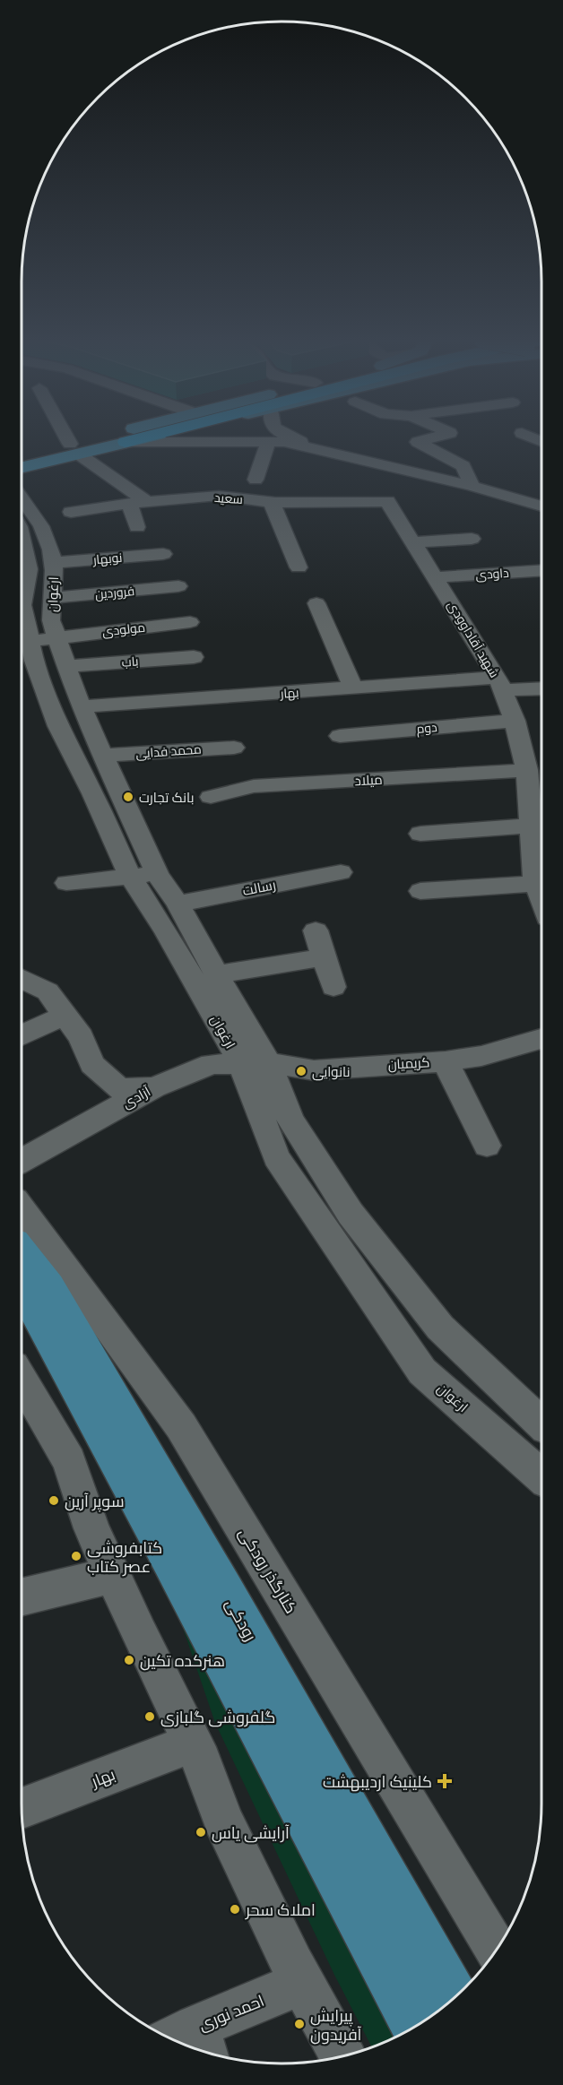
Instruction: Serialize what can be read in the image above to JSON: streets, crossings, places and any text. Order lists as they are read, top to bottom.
{
  "streets": {
    "main road": ["رودکی"],
    "street": [
      "سعید",
      "نوبهار",
      "داودی",
      "فروردین",
      "ارغوان",
      "مولودی",
      "شهید آقاداوودی",
      "باب",
      "بهار",
      "دوم",
      "محمد فدایی",
      "میلاد",
      "رسالت",
      "کریمیان",
      "آزادی",
      "کنارگذر رودکی",
      "احمد نوری"
    ]
  },
  "crossings": [
    ["سعید", "شهید آقاداوودی"],
    ["نوبهار", "ارغوان"],
    ["داودی", "شهید آقاداوودی"],
    ["فروردین", "ارغوان"],
    ["ارغوان", "مولودی"],
    ["ارغوان", "باب"],
    ["ارغوان", "بهار"],
    ["ارغوان", "محمد فدایی"],
    ["ارغوان", "رسالت"],
    ["ارغوان", "کریمیان"],
    ["ارغوان", "آزادی"],
    ["شهید آقاداوودی", "بهار"],
    ["شهید آقاداوودی", "دوم"],
    ["شهید آقاداوودی", "میلاد"],
    ["کریمیان", "آزادی"]
  ],
  "places": {
    "other": [
      "بانک تجارت",
      "نانوایی",
      "سوپر آرین",
      "کتابفروشی عصر کتاب",
      "هنرکده تکین",
      "گلفروشی گلبازی",
      "آرایشی یاس",
      "املاک سحر",
      "پیرایش آفریدون"
    ],
    "health": ["کلینیک اردیبهشت"]
  }
}
